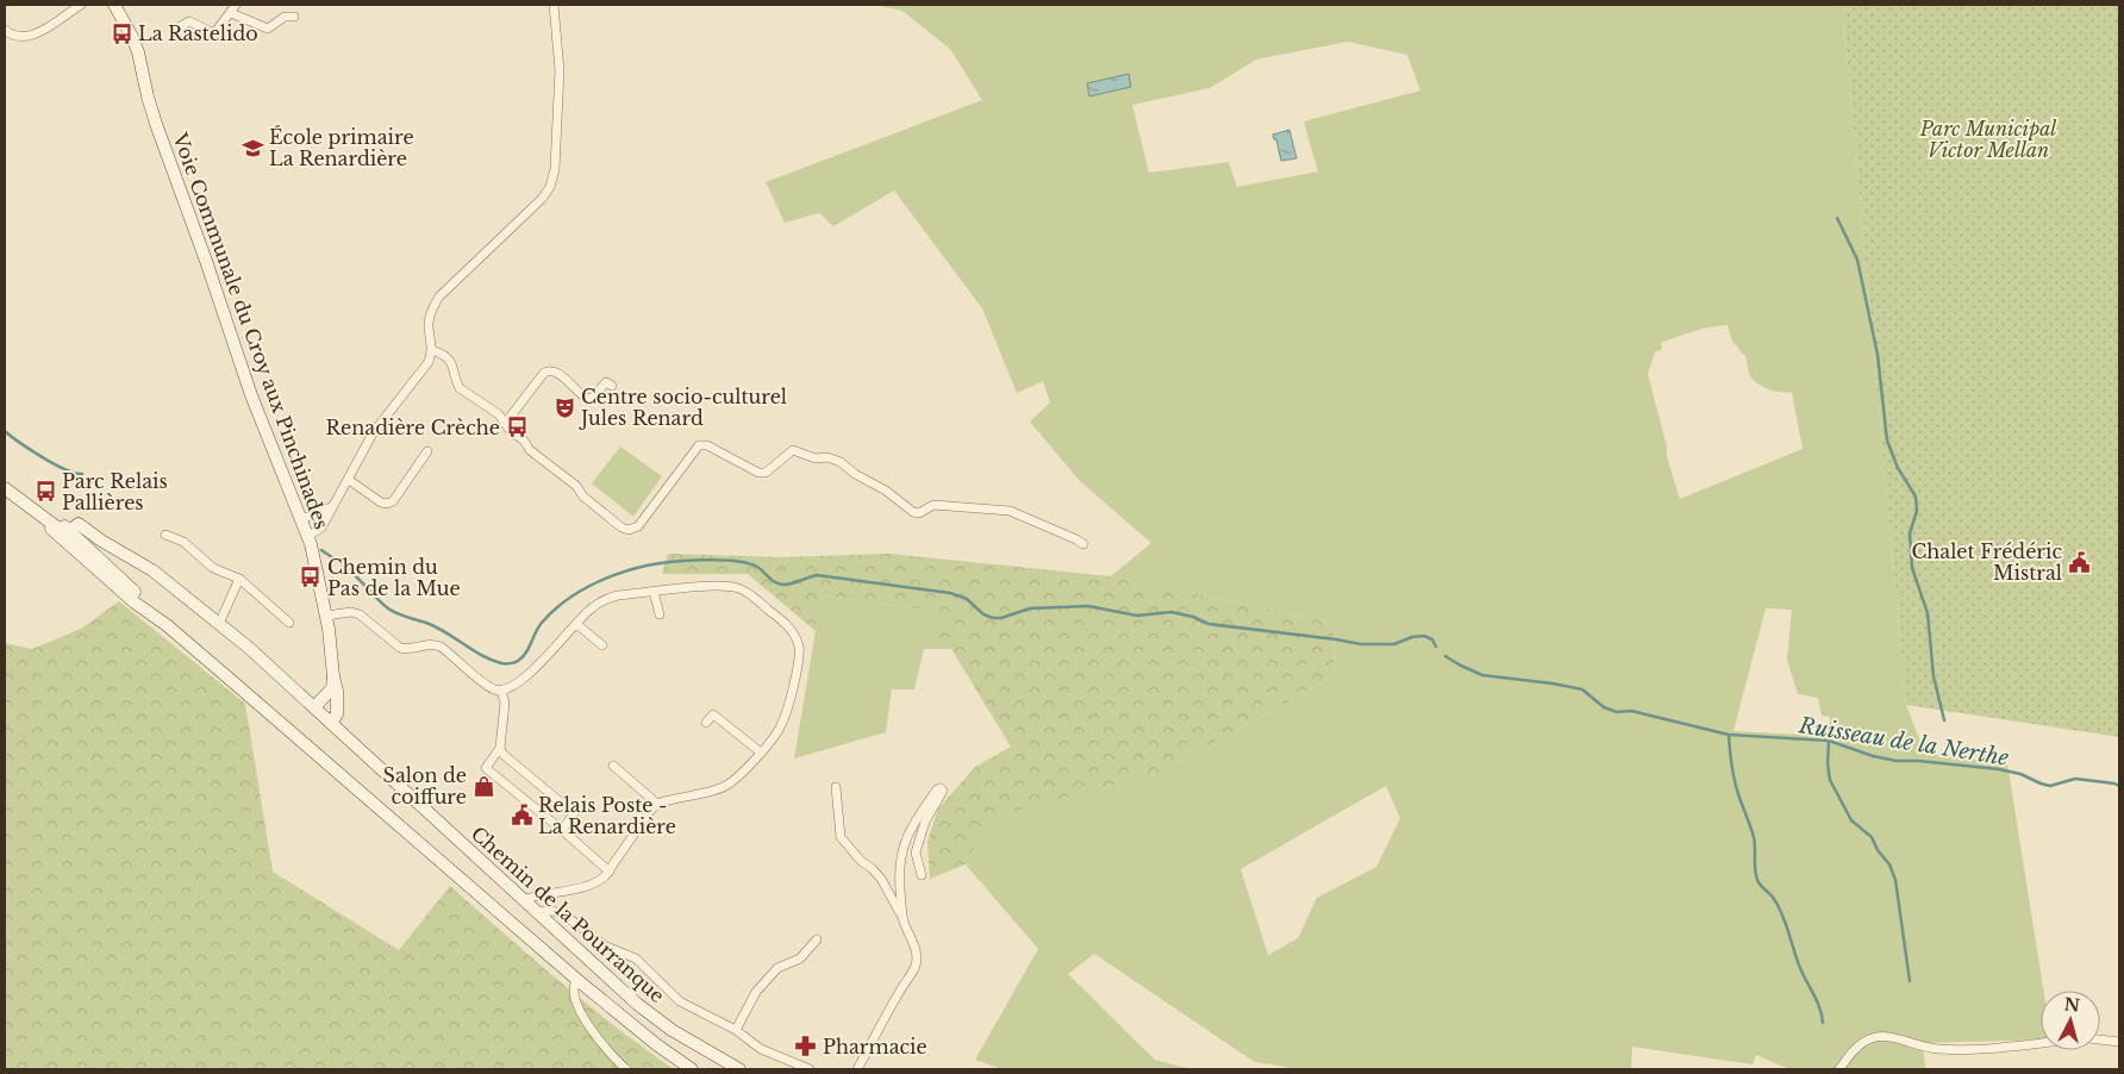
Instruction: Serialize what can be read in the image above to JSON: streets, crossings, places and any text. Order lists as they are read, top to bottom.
{
  "streets": {
    "street": ["Voie Communale du Croy aux Pinchinades", "Chemin de la Pourranque"]
  },
  "crossings": [
    ["Voie Communale du Croy aux Pinchinades", "Chemin de la Pourranque"]
  ],
  "water": ["Ruisseau de la Nerthe"],
  "parks": ["Parc Municipal Victor Mellan"],
  "places": {
    "bus stop": [
      "La Rastelido",
      "Renadière Crèche",
      "Parc Relais Pallières",
      "Chemin du Pas de la Mue"
    ],
    "school or university": ["École primaire La Renardière"],
    "theatre": ["Centre socio-culturel Jules Renard"],
    "public building": ["Chalet Frédéric Mistral", "Relais Poste - La Renardière"],
    "shop": ["Salon de coiffure"],
    "pharmacy": ["Pharmacie"]
  },
  "north": "top"
}
